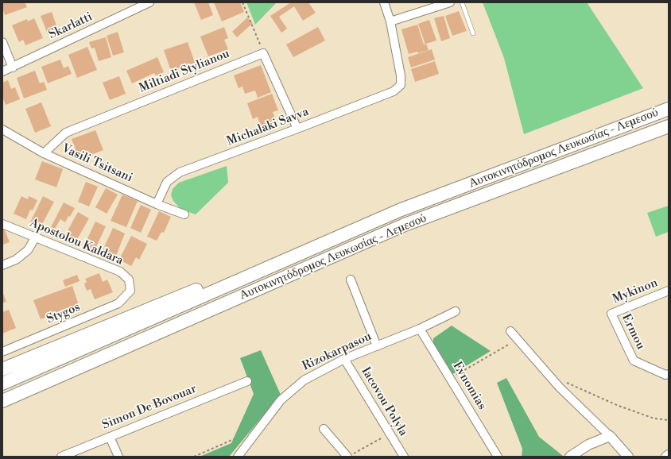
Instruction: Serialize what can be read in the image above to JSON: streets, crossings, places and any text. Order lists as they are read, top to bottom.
{
  "streets": {
    "highway": ["Αυτοκινητόδρομος Λευκωσίας - Λεμεσού"],
    "street": [
      "Skarlatti",
      "Miltiadi Stylianou",
      "Michalaki Savva",
      "Vasili Tsitsani",
      "Apostolou Kaldara",
      "Mykinon",
      "Stygos",
      "Ermou",
      "Rizokarpasou",
      "Evnomias",
      "Iacovou Polyla",
      "Simon De Bovouar"
    ]
  },
  "crossings": [
    ["Miltiadi Stylianou", "Vasili Tsitsani"],
    ["Michalaki Savva", "Vasili Tsitsani"],
    ["Apostolou Kaldara", "Stygos"],
    ["Mykinon", "Ermou"],
    ["Rizokarpasou", "Evnomias"],
    ["Rizokarpasou", "Iacovou Polyla"]
  ]
}
